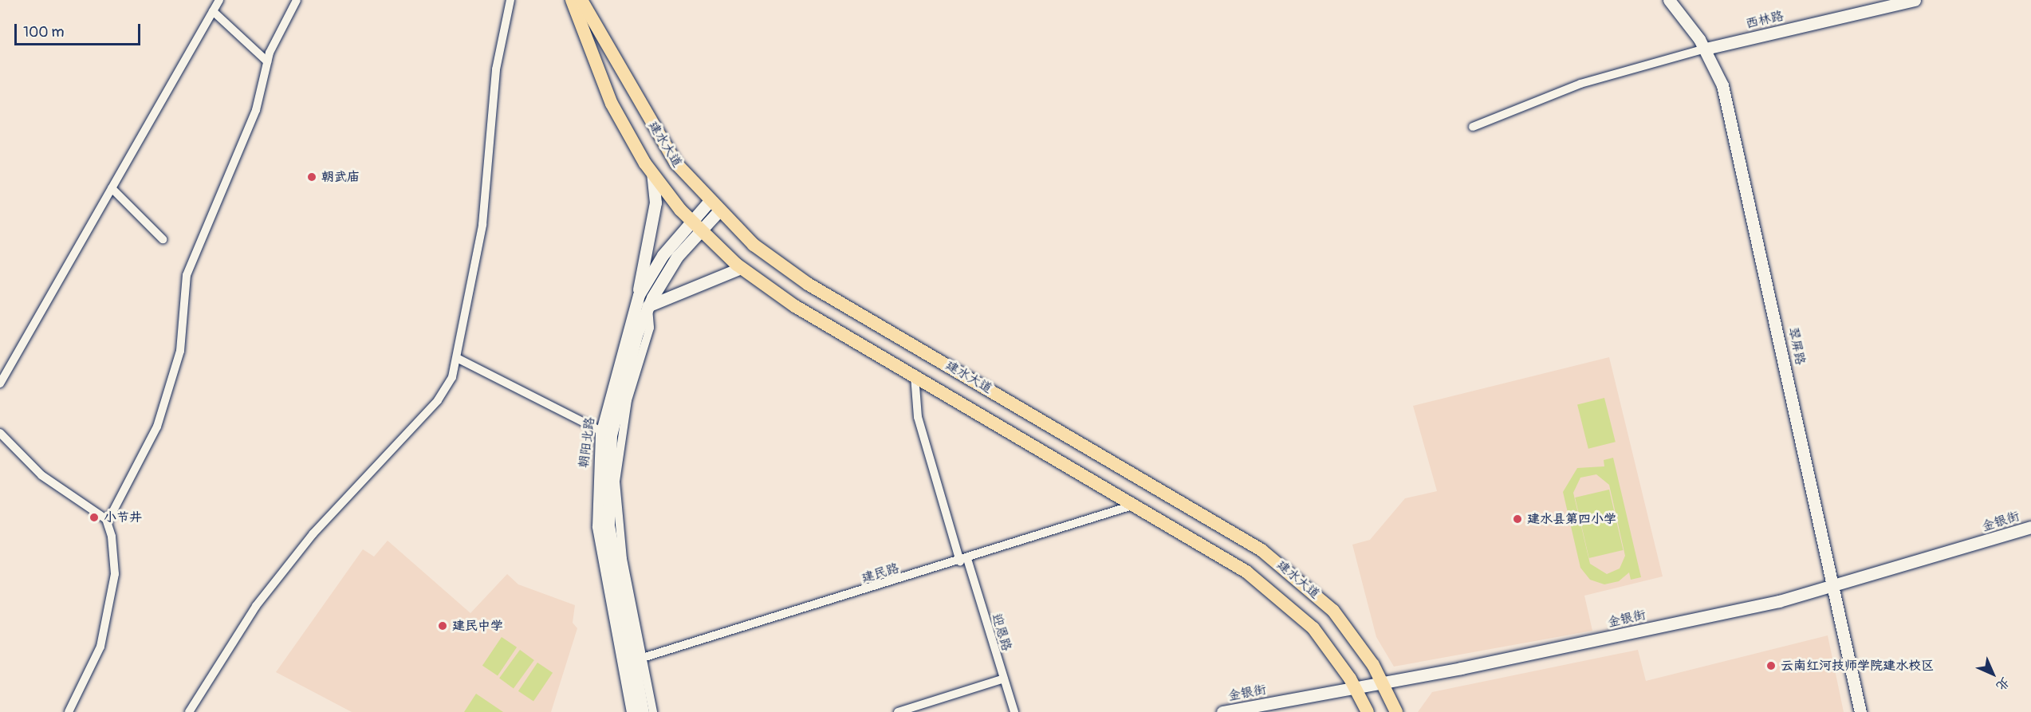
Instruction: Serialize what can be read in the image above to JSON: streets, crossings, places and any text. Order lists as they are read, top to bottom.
{
  "streets": {
    "main road": ["建水大道"],
    "street": [
      "西林路",
      "翠屏路",
      "朝阳北路",
      "金银街",
      "建民路",
      "迎恩路"
    ]
  },
  "crossings": [
    ["西林路", "翠屏路"],
    ["建水大道", "朝阳北路"],
    ["建水大道", "金银街"],
    ["建水大道", "建民路"],
    ["建水大道", "迎恩路"],
    ["翠屏路", "金银街"],
    ["朝阳北路", "建民路"],
    ["建民路", "迎恩路"]
  ],
  "places": [
    "朝武庙",
    "小节井",
    "建水县第四小学",
    "建民中学",
    "云南红河技师学院建水校区"
  ],
  "scale_bar": "100 m",
  "north": "bottom right"
}
